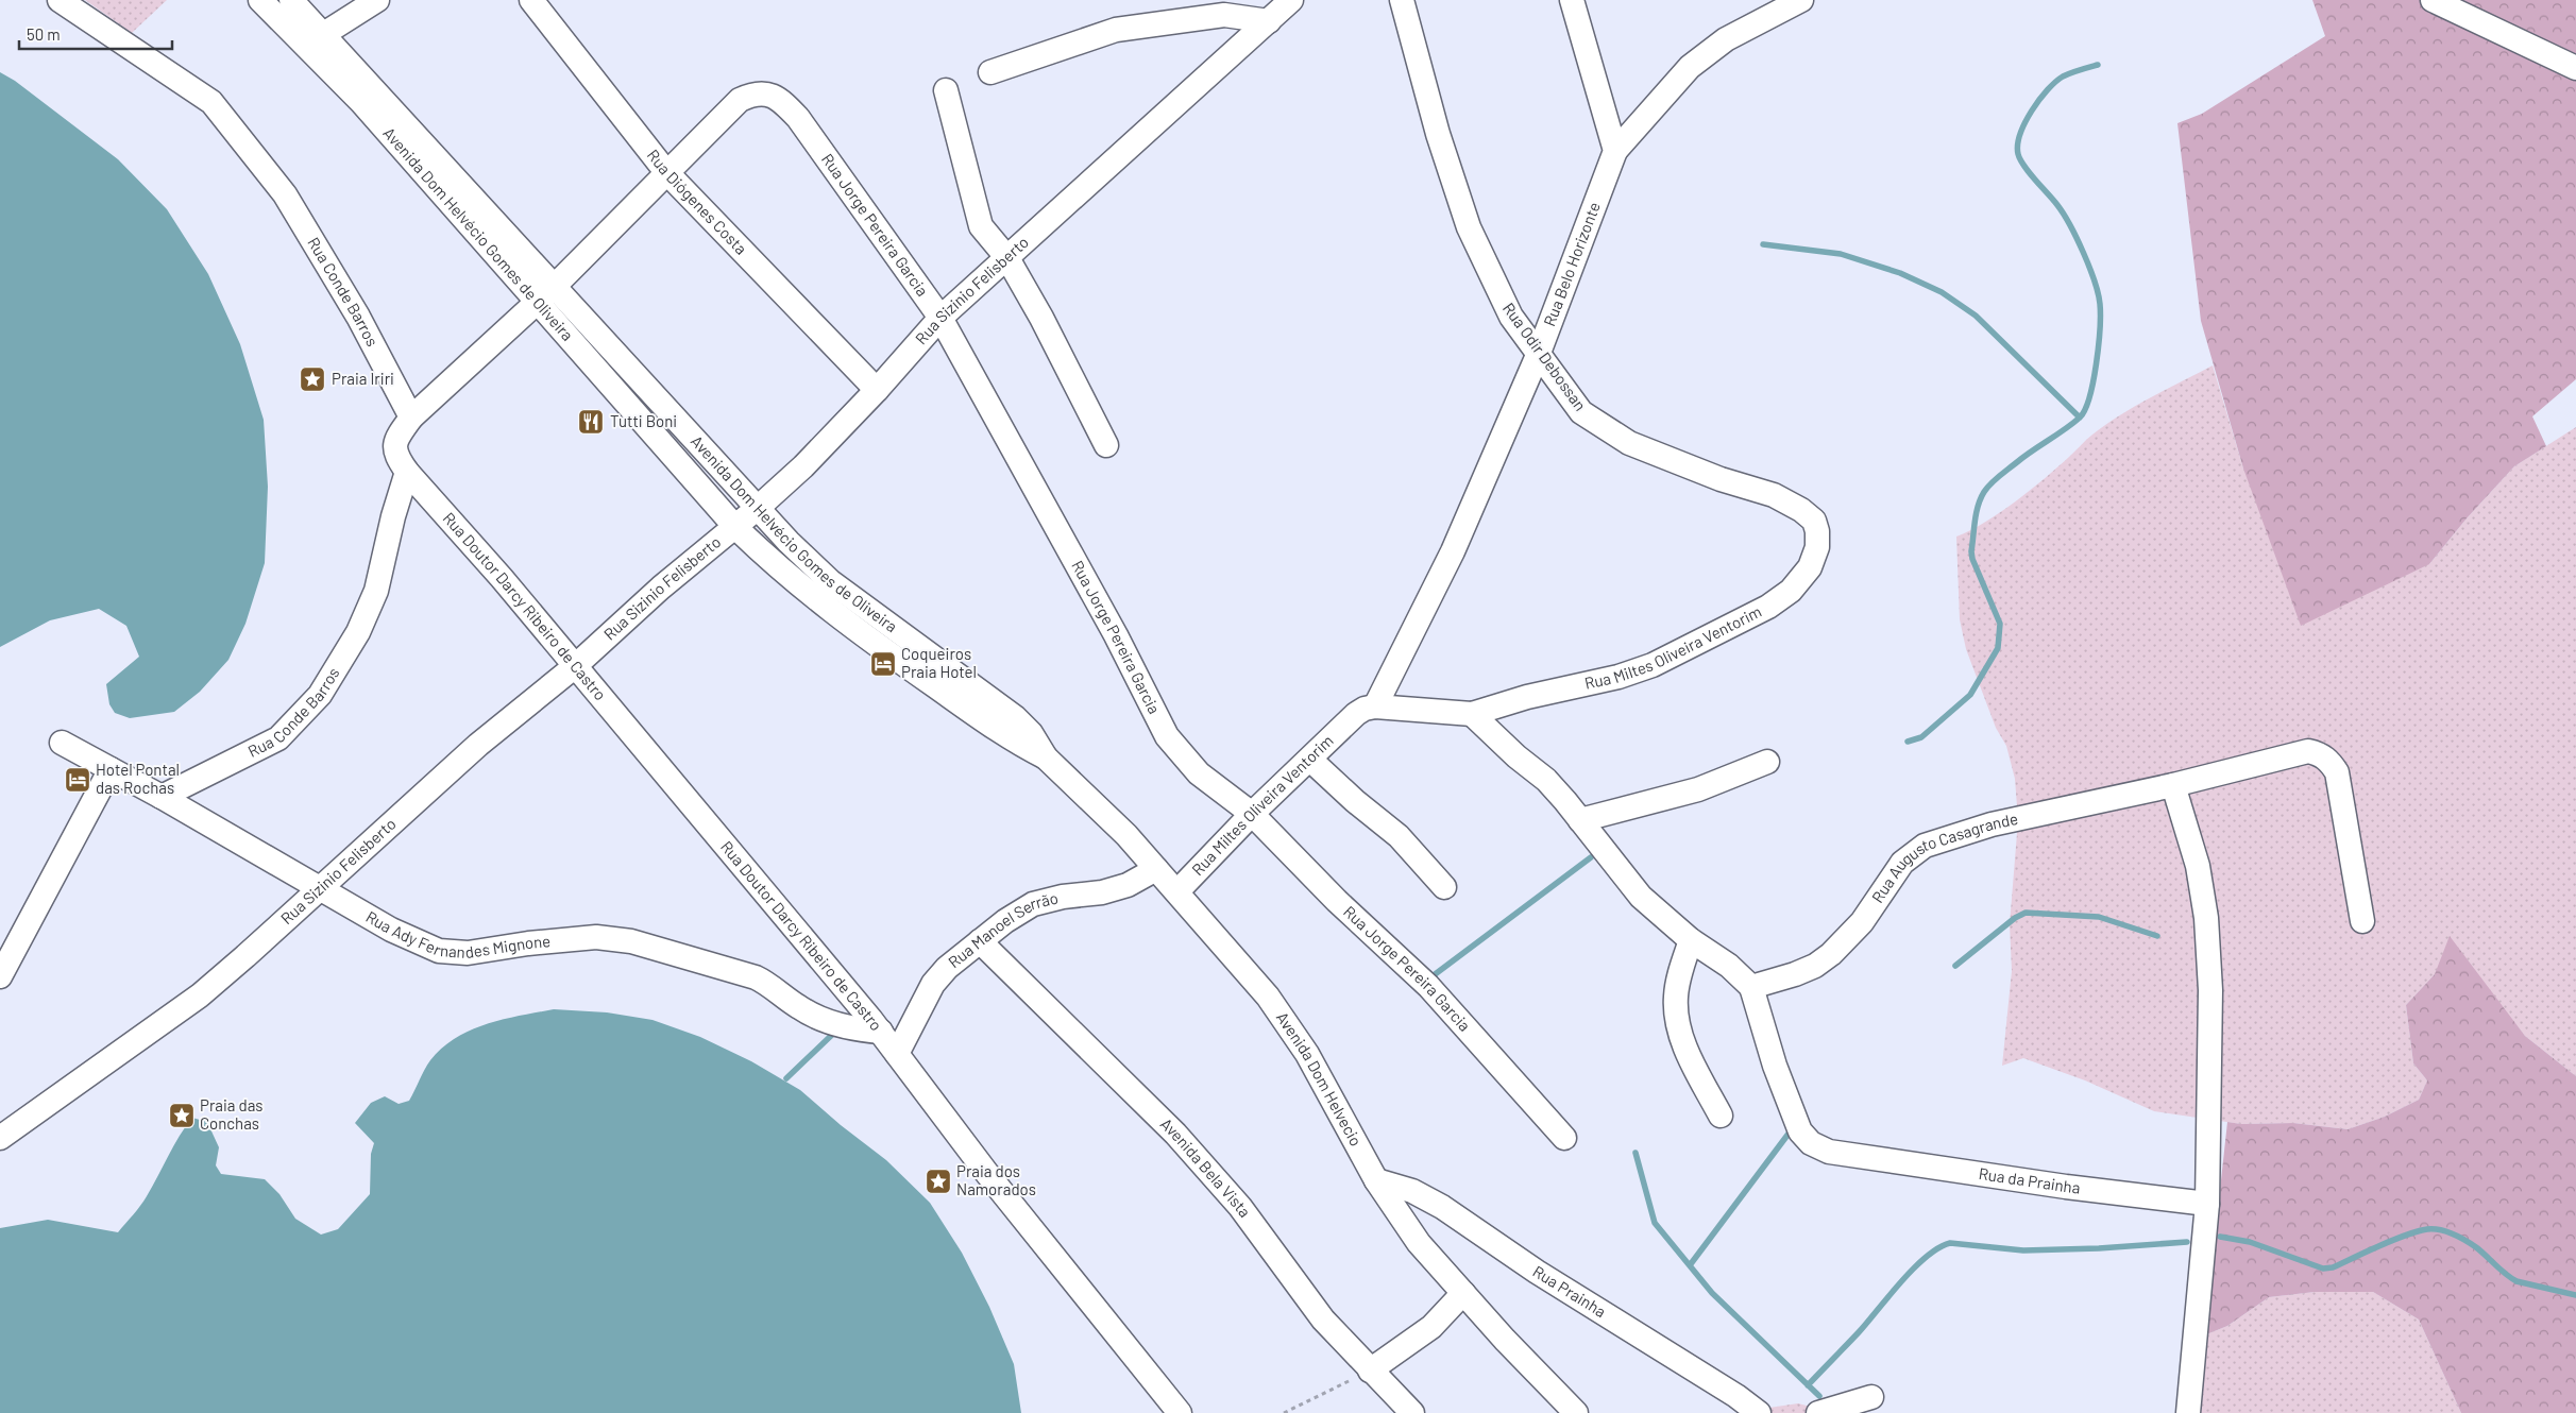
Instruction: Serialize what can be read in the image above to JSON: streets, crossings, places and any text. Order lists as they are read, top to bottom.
{
  "streets": {
    "street": [
      "Rua Diógenes Costa",
      "Rua Jorge Pereira Garcia",
      "Avenida Dom Helvécio Gomes de Oliveira",
      "Rua Belo Horizonte",
      "Rua Conde Barros",
      "Rua Sizinio Felisberto",
      "Rua Odir Debossan",
      "Rua Doutor Darcy Ribeiro de Castro",
      "Rua Miltes Oliveira Ventorim",
      "Rua Augusto Casagrande",
      "Rua Ady Fernandes Mignone",
      "Rua Manoel Serrão",
      "Avenida Dom Helvecio",
      "Avenida Bela Vista",
      "Rua da Prainha",
      "Rua Prainha"
    ]
  },
  "crossings": [
    ["Rua Diógenes Costa", "Rua Jorge Pereira Garcia"],
    ["Rua Diógenes Costa", "Rua Sizinio Felisberto"],
    ["Rua Jorge Pereira Garcia", "Rua Sizinio Felisberto"],
    ["Rua Jorge Pereira Garcia", "Rua Miltes Oliveira Ventorim"],
    ["Avenida Dom Helvécio Gomes de Oliveira", "Rua Sizinio Felisberto"],
    ["Avenida Dom Helvécio Gomes de Oliveira", "Avenida Dom Helvecio"],
    ["Rua Belo Horizonte", "Rua Odir Debossan"],
    ["Rua Belo Horizonte", "Rua Miltes Oliveira Ventorim"],
    ["Rua Conde Barros", "Rua Doutor Darcy Ribeiro de Castro"],
    ["Rua Conde Barros", "Rua Ady Fernandes Mignone"],
    ["Rua Sizinio Felisberto", "Rua Doutor Darcy Ribeiro de Castro"],
    ["Rua Sizinio Felisberto", "Rua Ady Fernandes Mignone"],
    ["Rua Odir Debossan", "Rua Miltes Oliveira Ventorim"],
    ["Rua Doutor Darcy Ribeiro de Castro", "Rua Ady Fernandes Mignone"],
    ["Rua Doutor Darcy Ribeiro de Castro", "Rua Manoel Serrão"],
    ["Rua Miltes Oliveira Ventorim", "Avenida Dom Helvecio"],
    ["Rua Augusto Casagrande", "Rua da Prainha"],
    ["Rua Manoel Serrão", "Avenida Dom Helvecio"],
    ["Rua Manoel Serrão", "Avenida Bela Vista"],
    ["Avenida Dom Helvecio", "Rua Prainha"]
  ],
  "places": {
    "place": ["Praia Iriri", "Praia das Conchas", "Praia dos Namorados"],
    "restaurant": ["Tutti Boni"],
    "hotel": ["Coqueiros Praia Hotel", "Hotel Pontal das Rochas"]
  },
  "scale_bar": "50 m"
}
